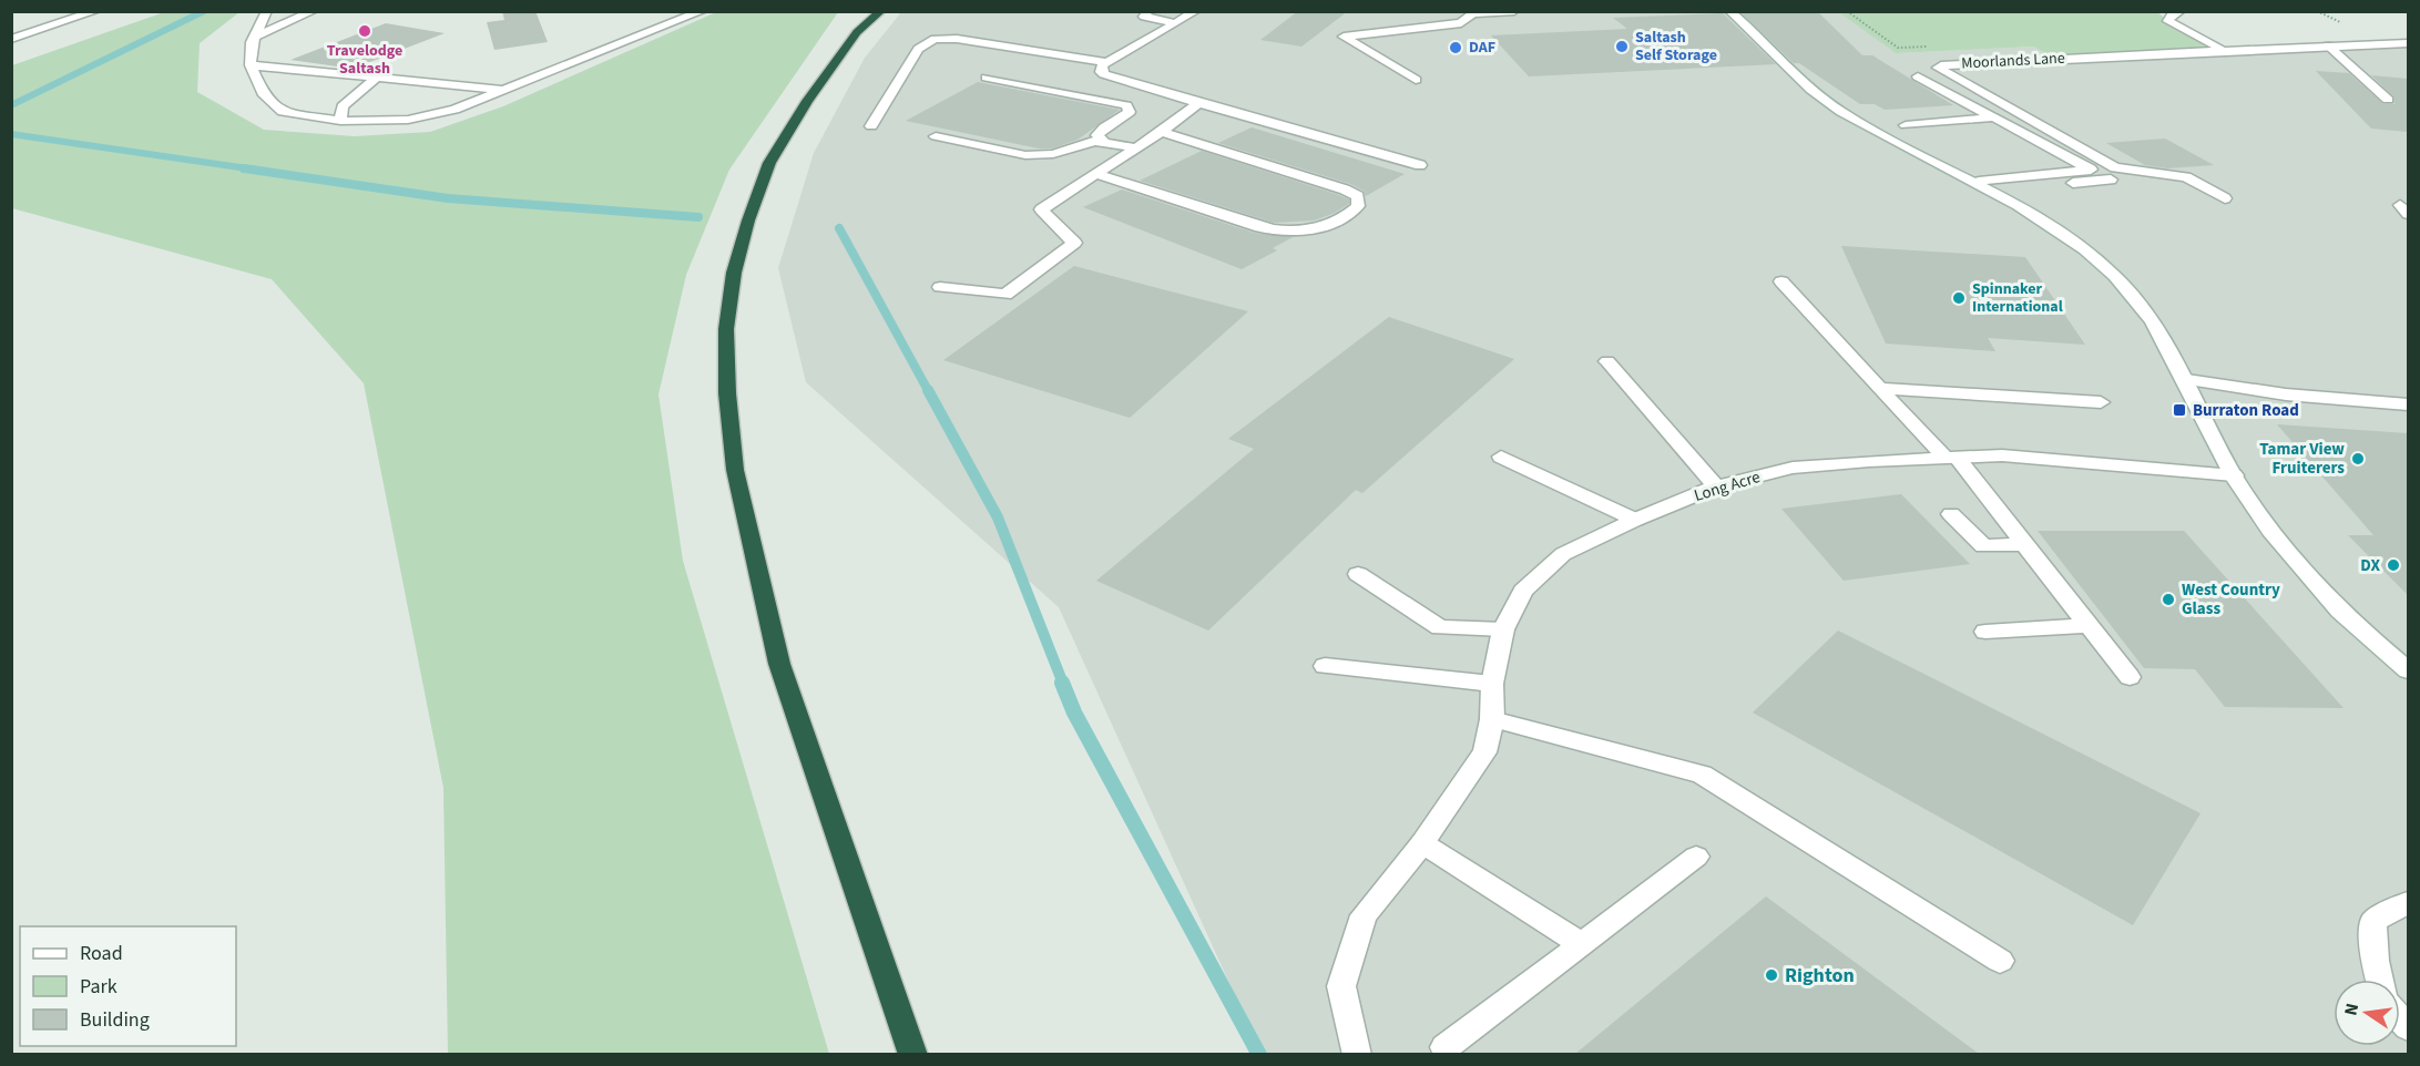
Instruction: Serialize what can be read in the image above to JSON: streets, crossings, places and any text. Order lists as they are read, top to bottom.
{
  "streets": {
    "street": ["Moorlands Lane", "Long Acre"]
  },
  "places": {
    "other": [
      "Travelodge Saltash",
      "Saltash Self Storage",
      "DAF",
      "Spinnaker International",
      "Tamar View Fruiterers",
      "DX",
      "West Country Glass",
      "Righton"
    ],
    "transit": ["Burraton Road"]
  },
  "legend": ["Road", "Park", "Building"],
  "north": "left"
}
